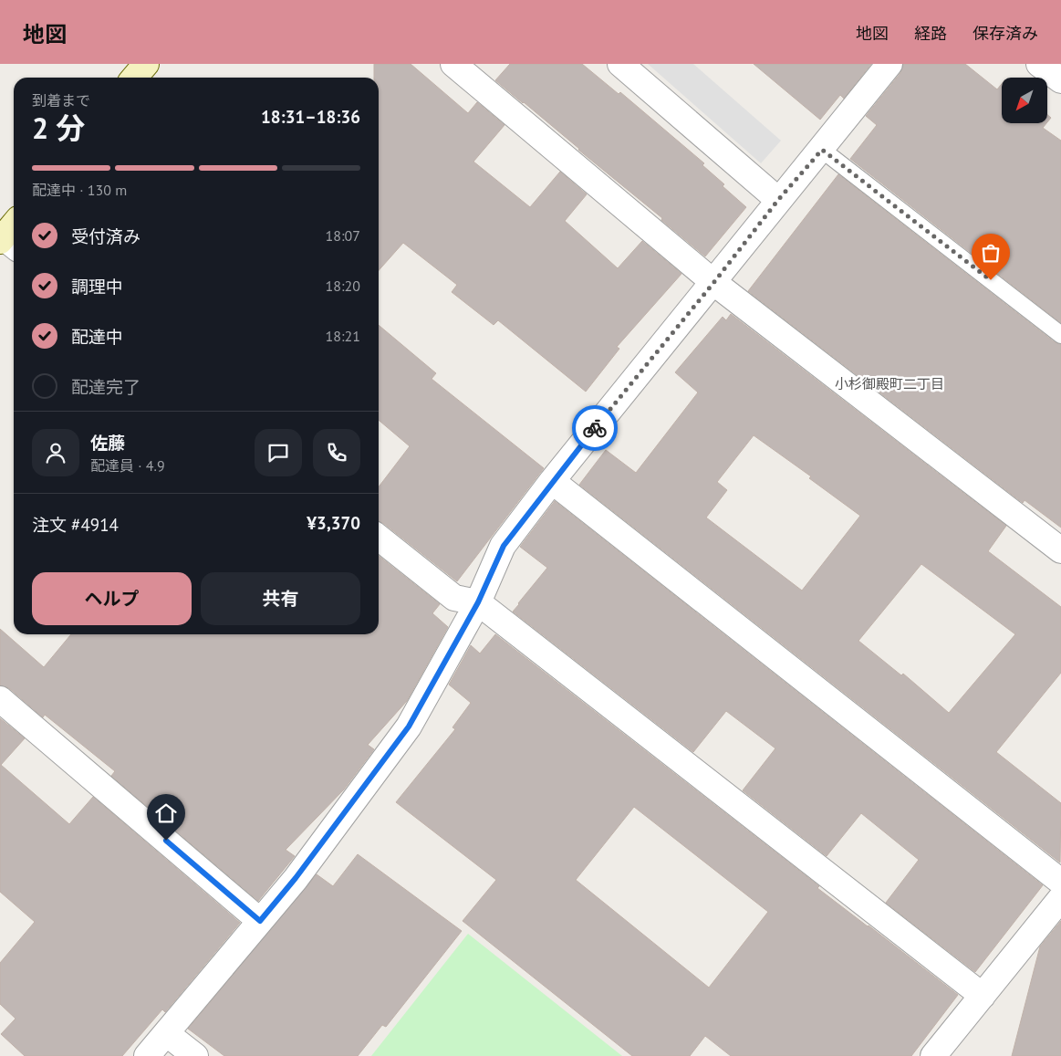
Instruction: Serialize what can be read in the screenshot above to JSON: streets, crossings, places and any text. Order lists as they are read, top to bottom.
{
  "districts": ["小杉御殿町二丁目"],
  "north": "bottom left",
  "page": {
    "header": "地図",
    "nav": ["地図", "経路", "保存済み"],
    "heading": ["2 分", "到着まで", "18:31–18:36"],
    "panel": [
      "佐藤",
      "配達員 · 4.9",
      "注文 #4914",
      "¥3,370"
    ],
    "bar": "配達中 · 130 m",
    "list": [
      ["受付済み", "18:07"],
      ["調理中", "18:20"],
      ["配達中", "18:21"],
      "配達完了"
    ],
    "buttons": ["ヘルプ", "共有"]
  }
}
